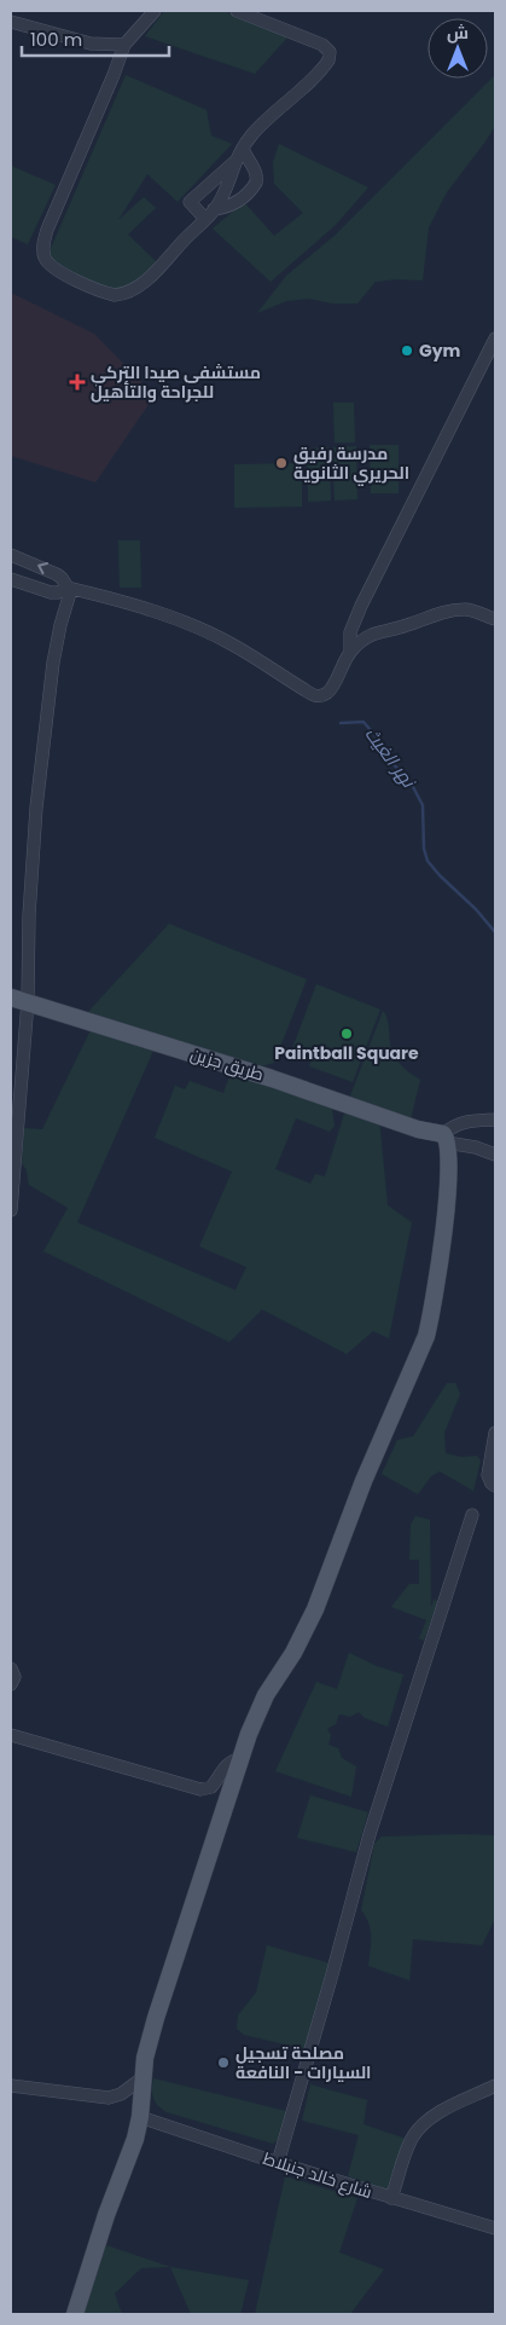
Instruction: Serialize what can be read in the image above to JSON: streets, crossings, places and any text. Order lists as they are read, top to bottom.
{
  "streets": {
    "main road": ["طريق جزين"],
    "street": ["شارع خالد جنبلاط"]
  },
  "water": ["نهر الغيث"],
  "places": {
    "other": [
      "Gym",
      "مدرسة رفيق الحريري الثانوية",
      "Paintball Square",
      "مصلحة تسجيل السيارات - النافعة"
    ],
    "health": ["مستشفى صيدا التركي للجراحة والتأهيل"]
  },
  "scale_bar": "100 m",
  "north": "top"
}
